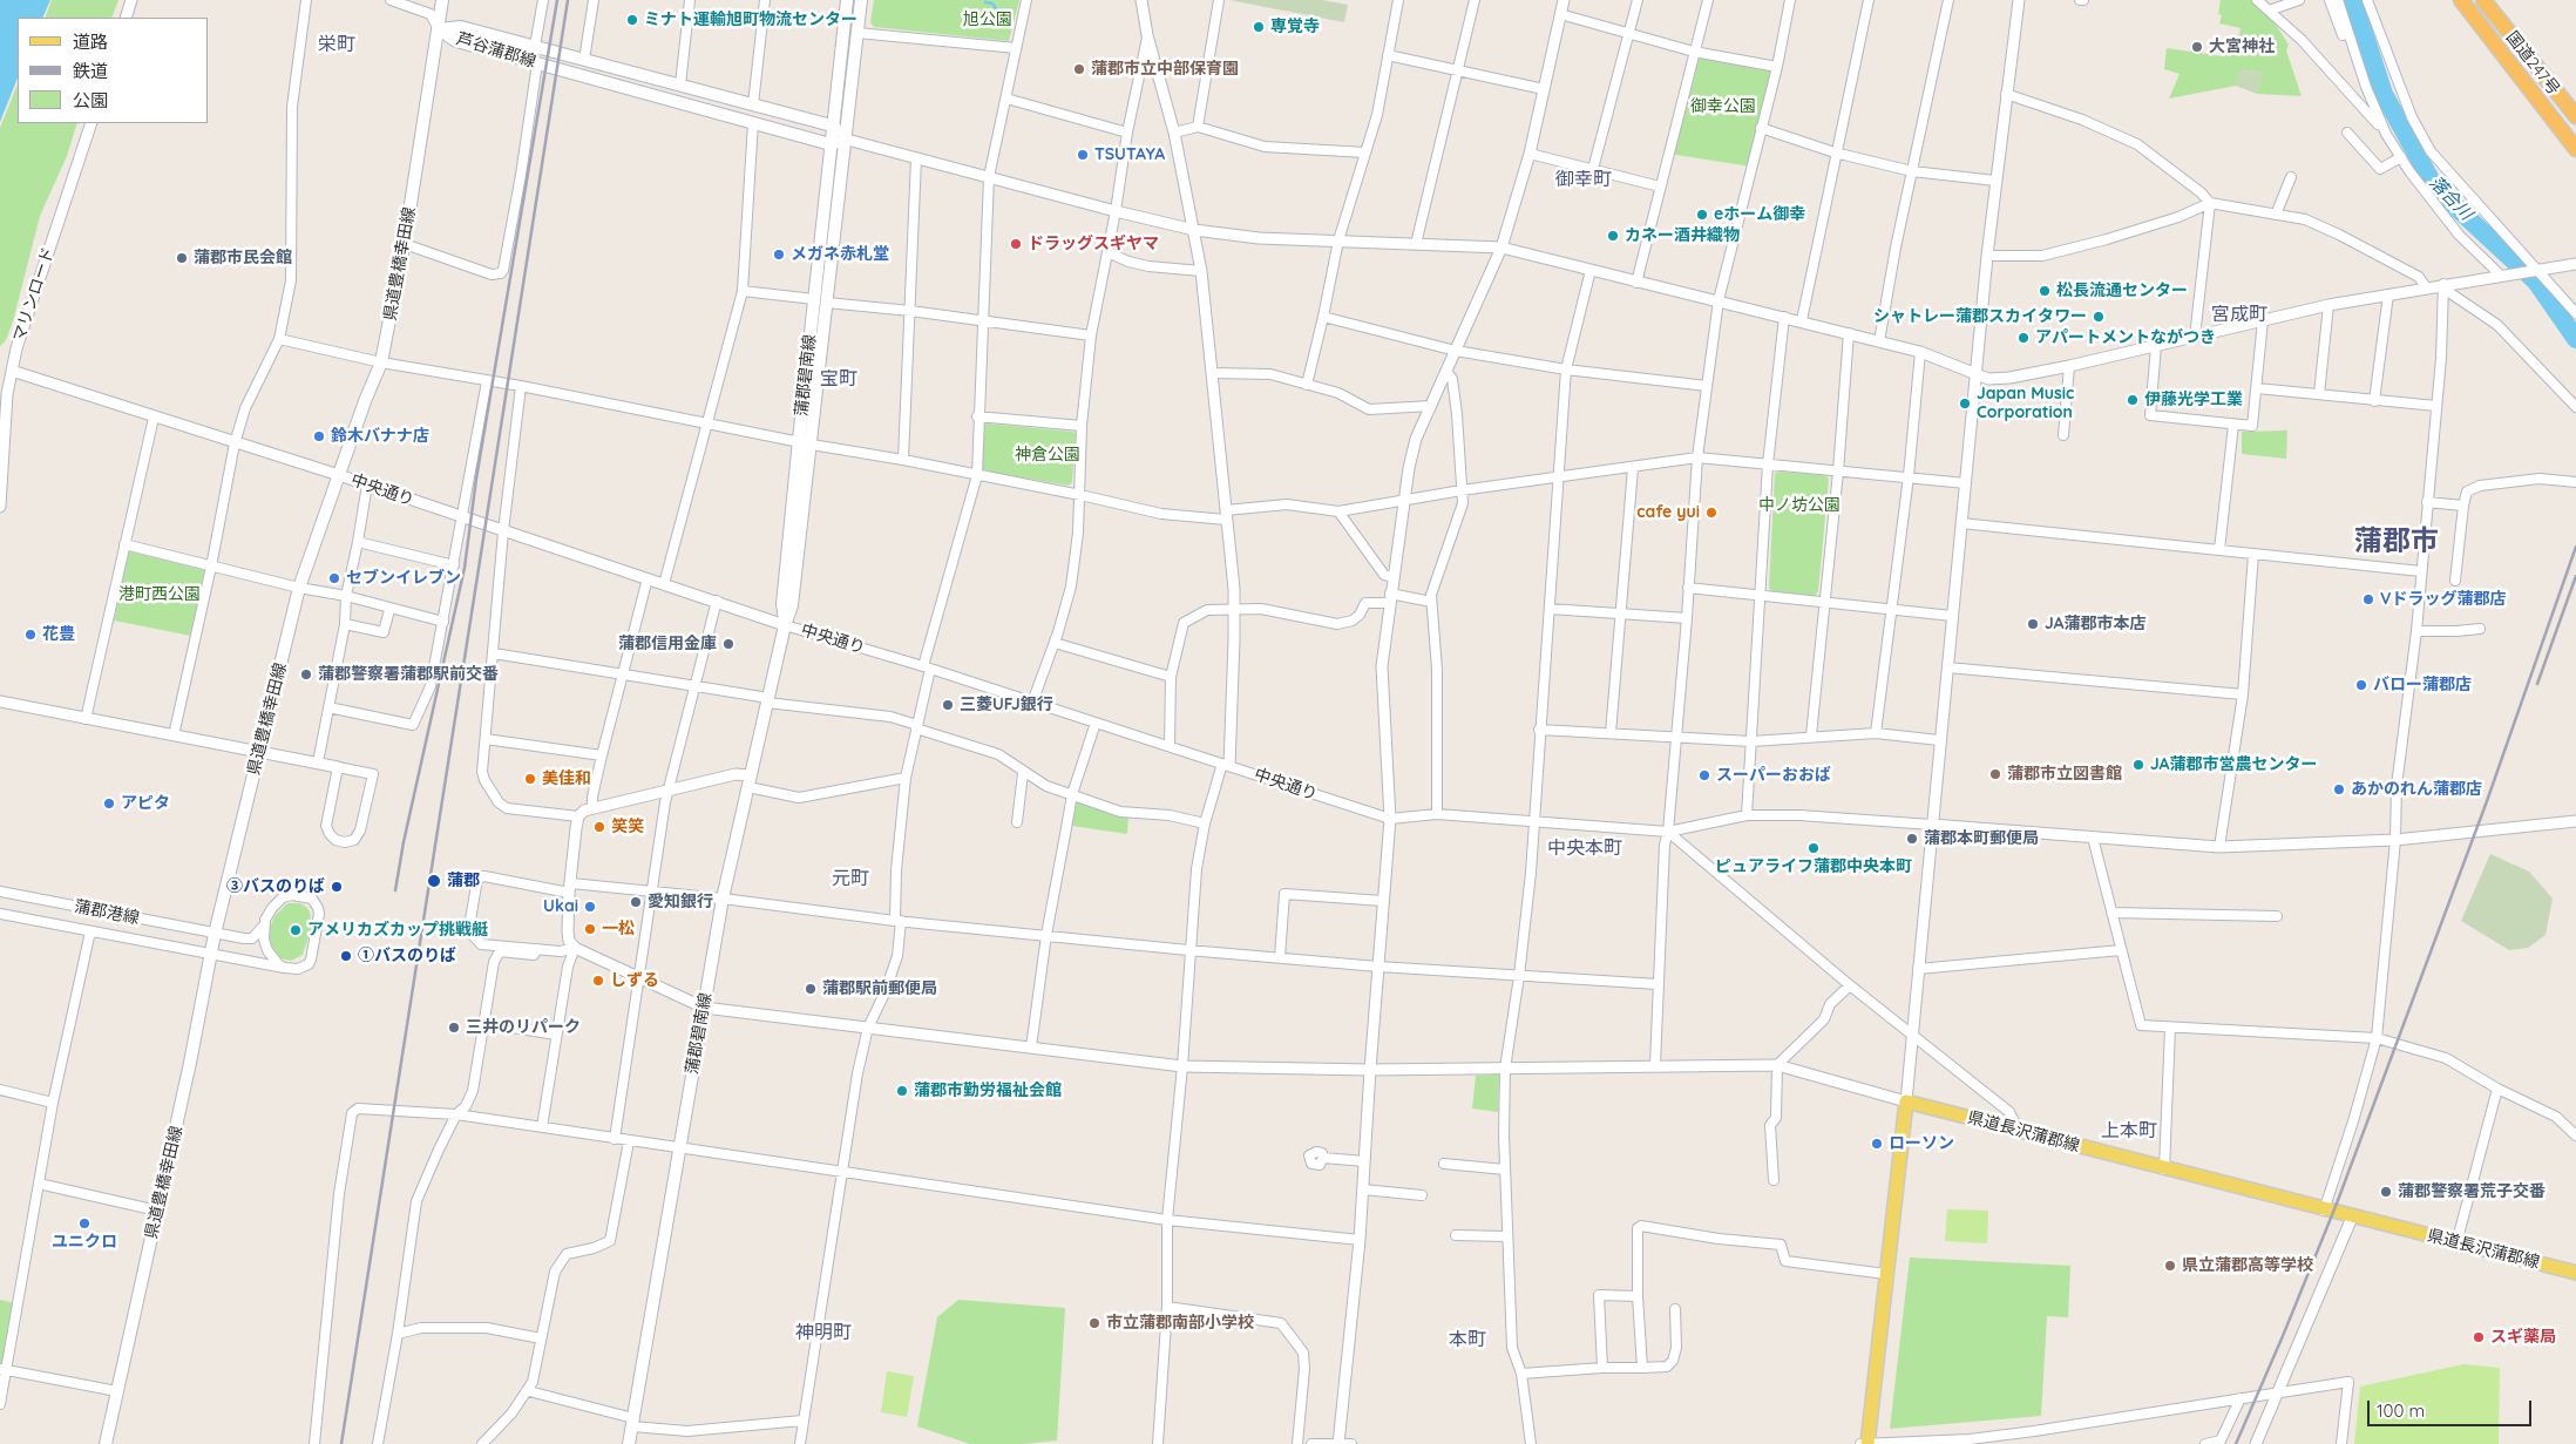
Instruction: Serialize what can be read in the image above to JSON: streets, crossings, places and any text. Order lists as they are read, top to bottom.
{
  "streets": {
    "highway": ["国道247号"],
    "main road": [
      "芦谷蒲郡線",
      "県道豊橋幸田線",
      "蒲郡碧南線",
      "県道長沢蒲郡線"
    ],
    "street": ["マリンロード", "中央通り", "蒲郡港線"]
  },
  "crossings": [
    ["芦谷蒲郡線", "県道豊橋幸田線"],
    ["芦谷蒲郡線", "蒲郡碧南線"],
    ["県道豊橋幸田線", "中央通り"],
    ["県道豊橋幸田線", "蒲郡港線"],
    ["マリンロード", "中央通り"],
    ["蒲郡碧南線", "中央通り"]
  ],
  "districts": [
    "栄町",
    "御幸町",
    "宮成町",
    "宝町",
    "蒲郡市",
    "中央本町",
    "元町",
    "上本町",
    "神明町",
    "本町"
  ],
  "water": ["落合川"],
  "parks": [
    "旭公園",
    "御幸公園",
    "神倉公園",
    "中ノ坊公園",
    "港町西公園"
  ],
  "places": [
    "ミナト運輸旭町物流センター",
    "専覚寺",
    "大宮神社",
    "蒲郡市立中部保育園",
    "TSUTAYA",
    "eホーム御幸",
    "カネー酒井織物",
    "ドラッグスギヤマ",
    "メガネ赤札堂",
    "蒲郡市民会館",
    "松長流通センター",
    "シャトレー蒲郡スカイタワー",
    "アパートメントながつき",
    "伊藤光学工業",
    "Japan Music Corporation",
    "鈴木バナナ店",
    "cafe yui",
    "セブンイレブン",
    "Vドラッグ蒲郡店",
    "JA蒲郡市本店",
    "花豊",
    "蒲郡信用金庫",
    "蒲郡警察署蒲郡駅前交番",
    "バロー蒲郡店",
    "三菱UFJ銀行",
    "JA蒲郡市営農センター",
    "蒲郡市立図書館",
    "スーパーおおば",
    "美佳和",
    "あかのれん蒲郡店",
    "アピタ",
    "笑笑",
    "蒲郡本町郵便局",
    "ピュアライフ蒲郡中央本町",
    "蒲郡",
    "③バスのりば",
    "愛知銀行",
    "Ukai",
    "一松",
    "アメリカズカップ挑戦艇",
    "①バスのりば",
    "しずる",
    "蒲郡駅前郵便局",
    "三井のリパーク",
    "蒲郡市勤労福祉会館",
    "ローソン",
    "蒲郡警察署荒子交番",
    "ユニクロ",
    "県立蒲郡高等学校",
    "市立蒲郡南部小学校",
    "スギ薬局"
  ],
  "legend": ["道路", "鉄道", "公園"],
  "scale_bar": "100 m"
}
